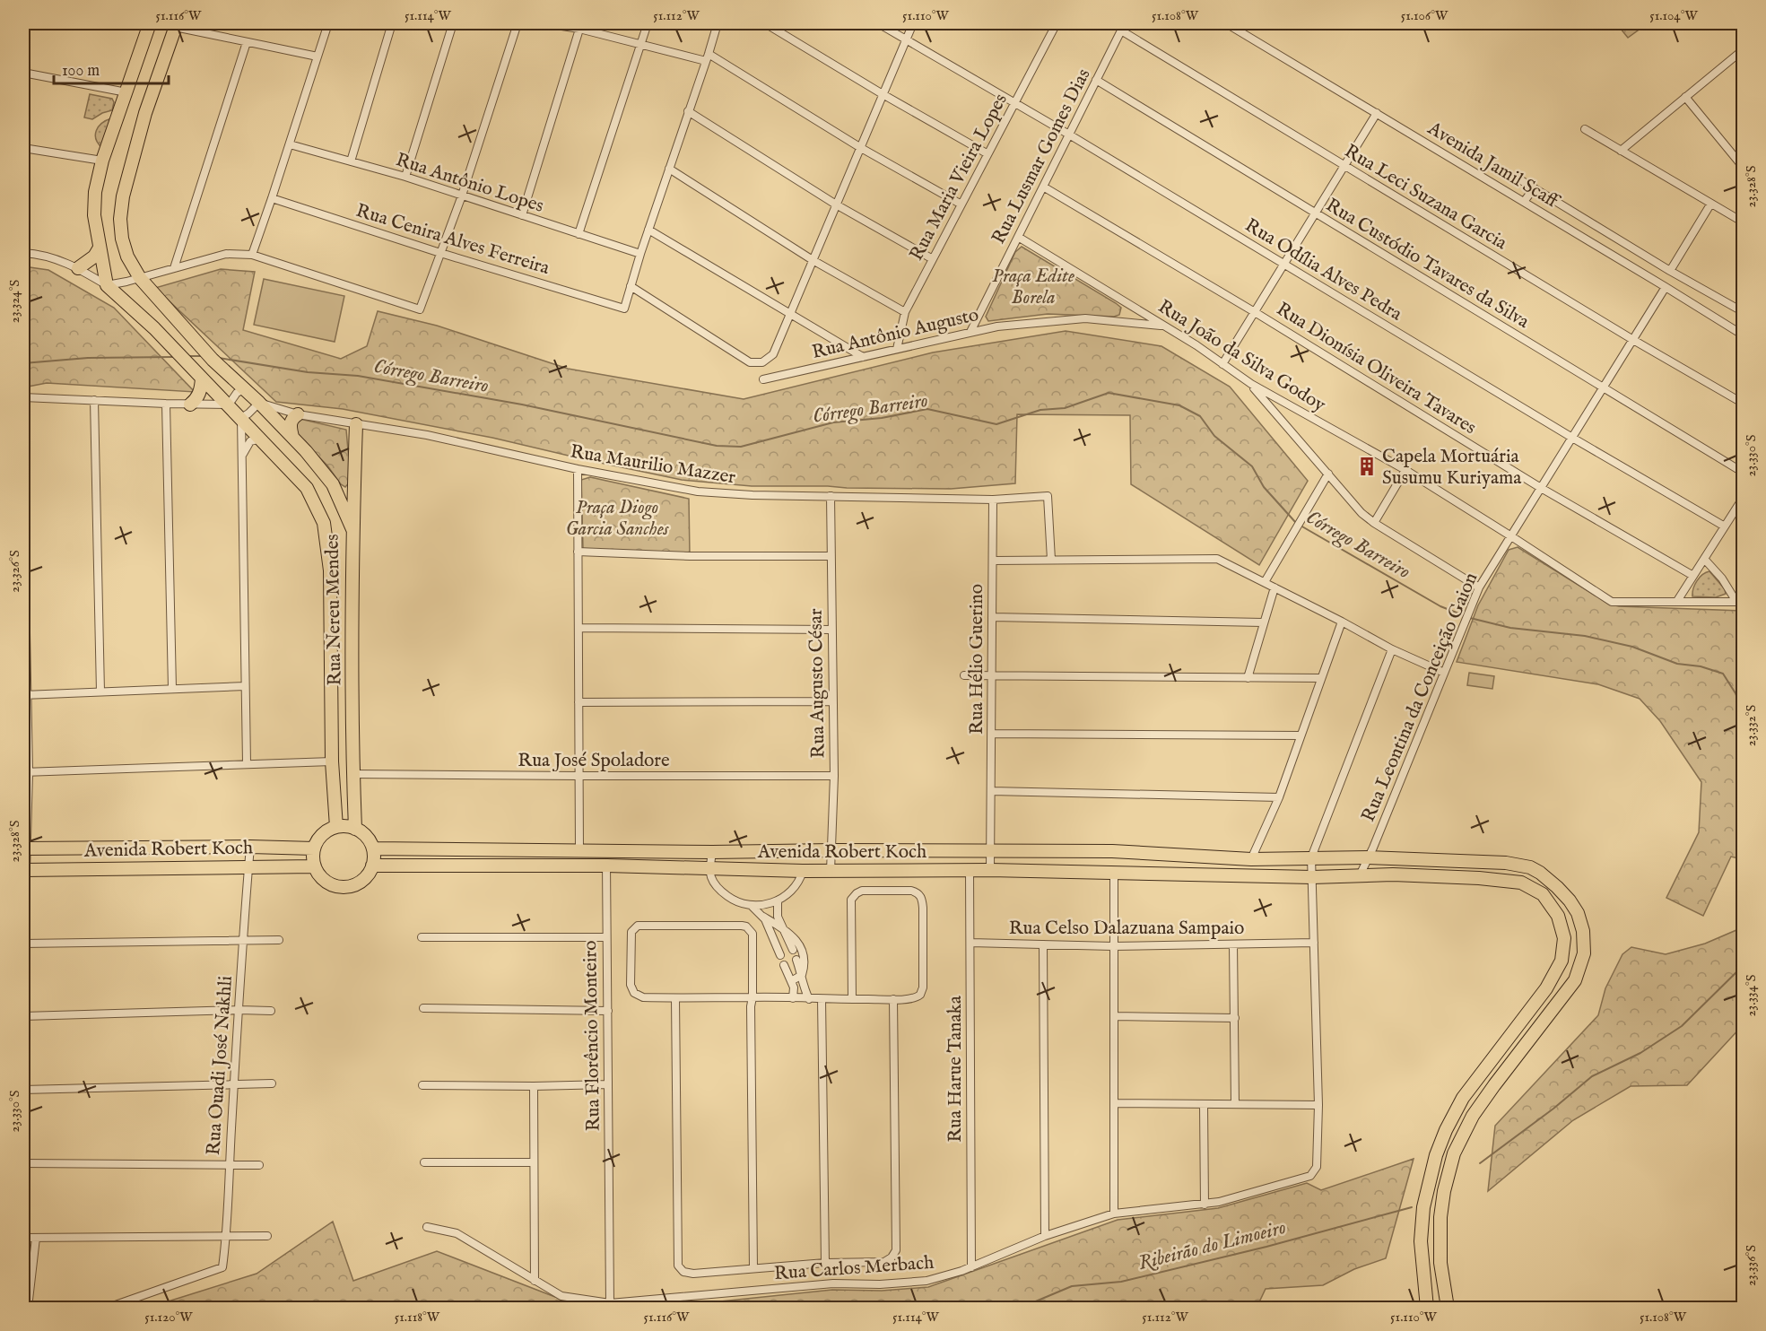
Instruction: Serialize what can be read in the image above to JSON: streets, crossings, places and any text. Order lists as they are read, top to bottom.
{
  "streets": {
    "main road": ["Rua Nereu Mendes", "Avenida Robert Koch"],
    "street": [
      "Rua Lusmar Gomes Dias",
      "Avenida Jamil Scaff",
      "Rua Maria Vieira Lopes",
      "Rua Antônio Lopes",
      "Rua Leci Suzana Garcia",
      "Rua Cenira Alves Ferreira",
      "Rua Custódio Tavares da Silva",
      "Rua Odília Alves Pedra",
      "Rua Antônio Augusto",
      "Rua João da Silva Godoy",
      "Rua Dionísia Oliveira Tavares",
      "Rua Maurilio Mazzer",
      "Rua Hélio Guerino",
      "Rua Augusto César",
      "Rua Leontina da Conceição Gaion",
      "Rua José Spoladore",
      "Rua Celso Dalazuana Sampaio",
      "Rua Florêncio Monteiro",
      "Rua Ouadi José Nakhli",
      "Rua Harue Tanaka",
      "Rua Carlos Merbach"
    ]
  },
  "crossings": [
    ["Rua Lusmar Gomes Dias", "Rua Leci Suzana Garcia"],
    ["Rua Lusmar Gomes Dias", "Rua Custódio Tavares da Silva"],
    ["Rua Lusmar Gomes Dias", "Rua Odília Alves Pedra"],
    ["Rua Lusmar Gomes Dias", "Rua Antônio Augusto"],
    ["Rua Lusmar Gomes Dias", "Rua João da Silva Godoy"],
    ["Rua Lusmar Gomes Dias", "Rua Dionísia Oliveira Tavares"],
    ["Avenida Jamil Scaff", "Rua Leontina da Conceição Gaion"],
    ["Rua Maria Vieira Lopes", "Rua Odília Alves Pedra"],
    ["Rua Maria Vieira Lopes", "Rua Antônio Augusto"],
    ["Rua Leci Suzana Garcia", "Rua Leontina da Conceição Gaion"],
    ["Rua Custódio Tavares da Silva", "Rua Leontina da Conceição Gaion"],
    ["Rua Odília Alves Pedra", "Rua Leontina da Conceição Gaion"],
    ["Rua Antônio Augusto", "Rua João da Silva Godoy"],
    ["Rua João da Silva Godoy", "Rua Leontina da Conceição Gaion"],
    ["Rua Dionísia Oliveira Tavares", "Rua Leontina da Conceição Gaion"],
    ["Rua Maurilio Mazzer", "Rua Nereu Mendes"],
    ["Rua Maurilio Mazzer", "Rua Hélio Guerino"],
    ["Rua Maurilio Mazzer", "Rua Augusto César"],
    ["Rua Nereu Mendes", "Rua José Spoladore"],
    ["Rua Nereu Mendes", "Avenida Robert Koch"],
    ["Rua Hélio Guerino", "Avenida Robert Koch"],
    ["Rua Augusto César", "Rua José Spoladore"],
    ["Rua Augusto César", "Avenida Robert Koch"],
    ["Rua Leontina da Conceição Gaion", "Avenida Robert Koch"],
    ["Avenida Robert Koch", "Rua Florêncio Monteiro"],
    ["Avenida Robert Koch", "Rua Ouadi José Nakhli"],
    ["Avenida Robert Koch", "Rua Harue Tanaka"],
    ["Avenida Robert Koch", "Rua Carlos Merbach"],
    ["Rua Celso Dalazuana Sampaio", "Rua Harue Tanaka"],
    ["Rua Celso Dalazuana Sampaio", "Rua Carlos Merbach"],
    ["Rua Florêncio Monteiro", "Rua Carlos Merbach"],
    ["Rua Harue Tanaka", "Rua Carlos Merbach"]
  ],
  "water": ["Córrego Barreiro", "Ribeirão do Limoeiro"],
  "parks": ["Praça Edite Borela", "Praça Diogo Garcia Sanches"],
  "places": {
    "building": ["Capela Mortuária Susumu Kuriyama"]
  },
  "scale_bar": "100 m",
  "coordinates": [
    "51.116°W",
    "51.114°W",
    "51.112°W",
    "51.110°W",
    "51.108°W",
    "51.106°W",
    "51.104°W",
    "23.328°S",
    "23.324°S",
    "23.330°S",
    "23.326°S",
    "23.332°S",
    "23.334°S",
    "23.336°S",
    "51.120°W",
    "51.118°W"
  ]
}
